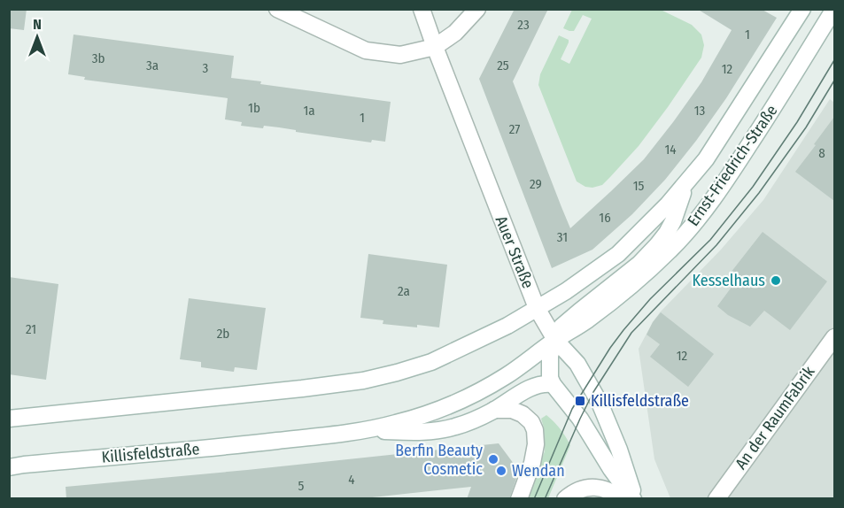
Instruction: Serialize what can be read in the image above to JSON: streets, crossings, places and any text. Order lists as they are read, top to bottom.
{
  "streets": {
    "main road": [
      "Ernst-Friedrich-Straße",
      "Auer Straße",
      "An der RaumFabrik",
      "Killisfeldstraße"
    ]
  },
  "crossings": [
    ["Ernst-Friedrich-Straße", "Auer Straße"],
    ["Ernst-Friedrich-Straße", "Killisfeldstraße"],
    ["Auer Straße", "Killisfeldstraße"]
  ],
  "places": {
    "other": ["Kesselhaus", "Berfin Beauty Cosmetic", "Wendan"],
    "transit": ["Killisfeldstraße"]
  },
  "house_numbers": [
    "23",
    "1",
    "3b",
    "3a",
    "25",
    "3",
    "12",
    "1b",
    "1a",
    "13",
    "1",
    "27",
    "14",
    "8",
    "29",
    "15",
    "16",
    "31",
    "2a",
    "21",
    "2b",
    "12",
    "4",
    "5"
  ],
  "north": "top"
}
